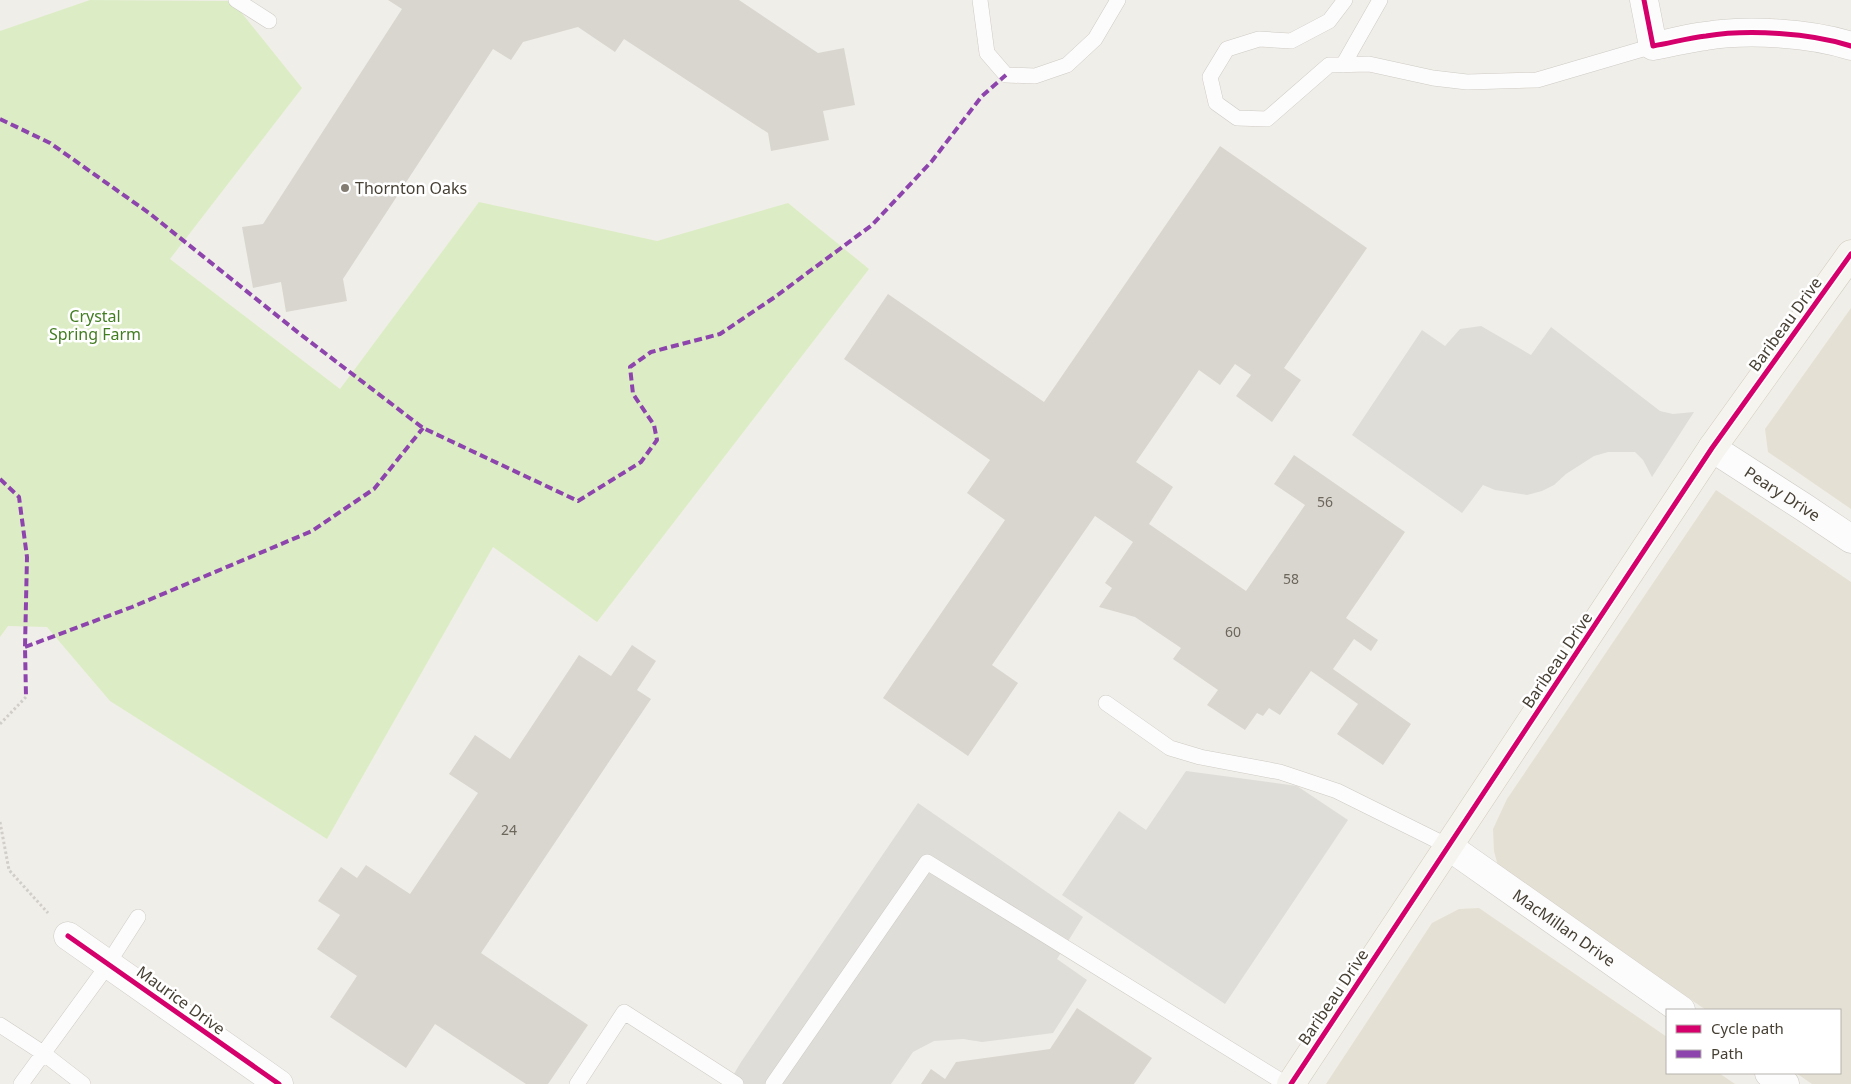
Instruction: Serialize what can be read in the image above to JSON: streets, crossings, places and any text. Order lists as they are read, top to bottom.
{
  "streets": {
    "street": [
      "Baribeau Drive",
      "Peary Drive",
      "MacMillan Drive",
      "Maurice Drive"
    ]
  },
  "crossings": [
    ["Baribeau Drive", "Peary Drive"],
    ["Baribeau Drive", "MacMillan Drive"]
  ],
  "parks": ["Crystal Spring Farm"],
  "places": ["Thornton Oaks"],
  "house_numbers": [
    "56",
    "58",
    "60",
    "24"
  ],
  "legend": ["Cycle path", "Path"]
}
